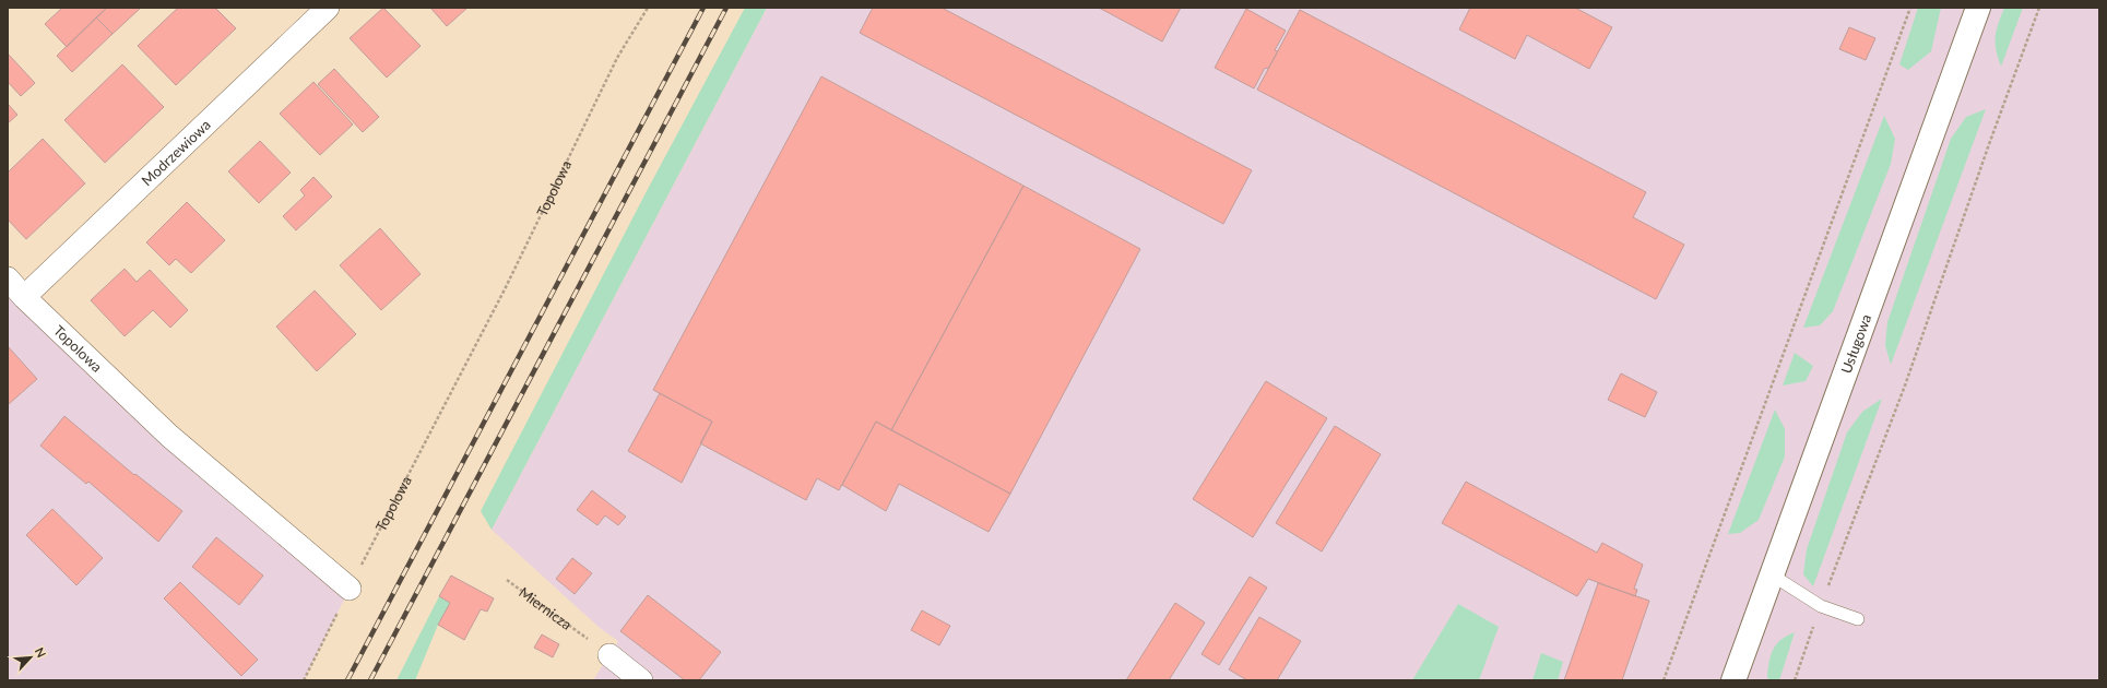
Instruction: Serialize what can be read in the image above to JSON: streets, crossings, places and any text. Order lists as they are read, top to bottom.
{
  "streets": {
    "street": ["Modrzewiowa", "Topolowa", "Usługowa"],
    "path": ["Miernicza"]
  },
  "crossings": [
    ["Modrzewiowa", "Topolowa"]
  ],
  "north": "top right"
}
